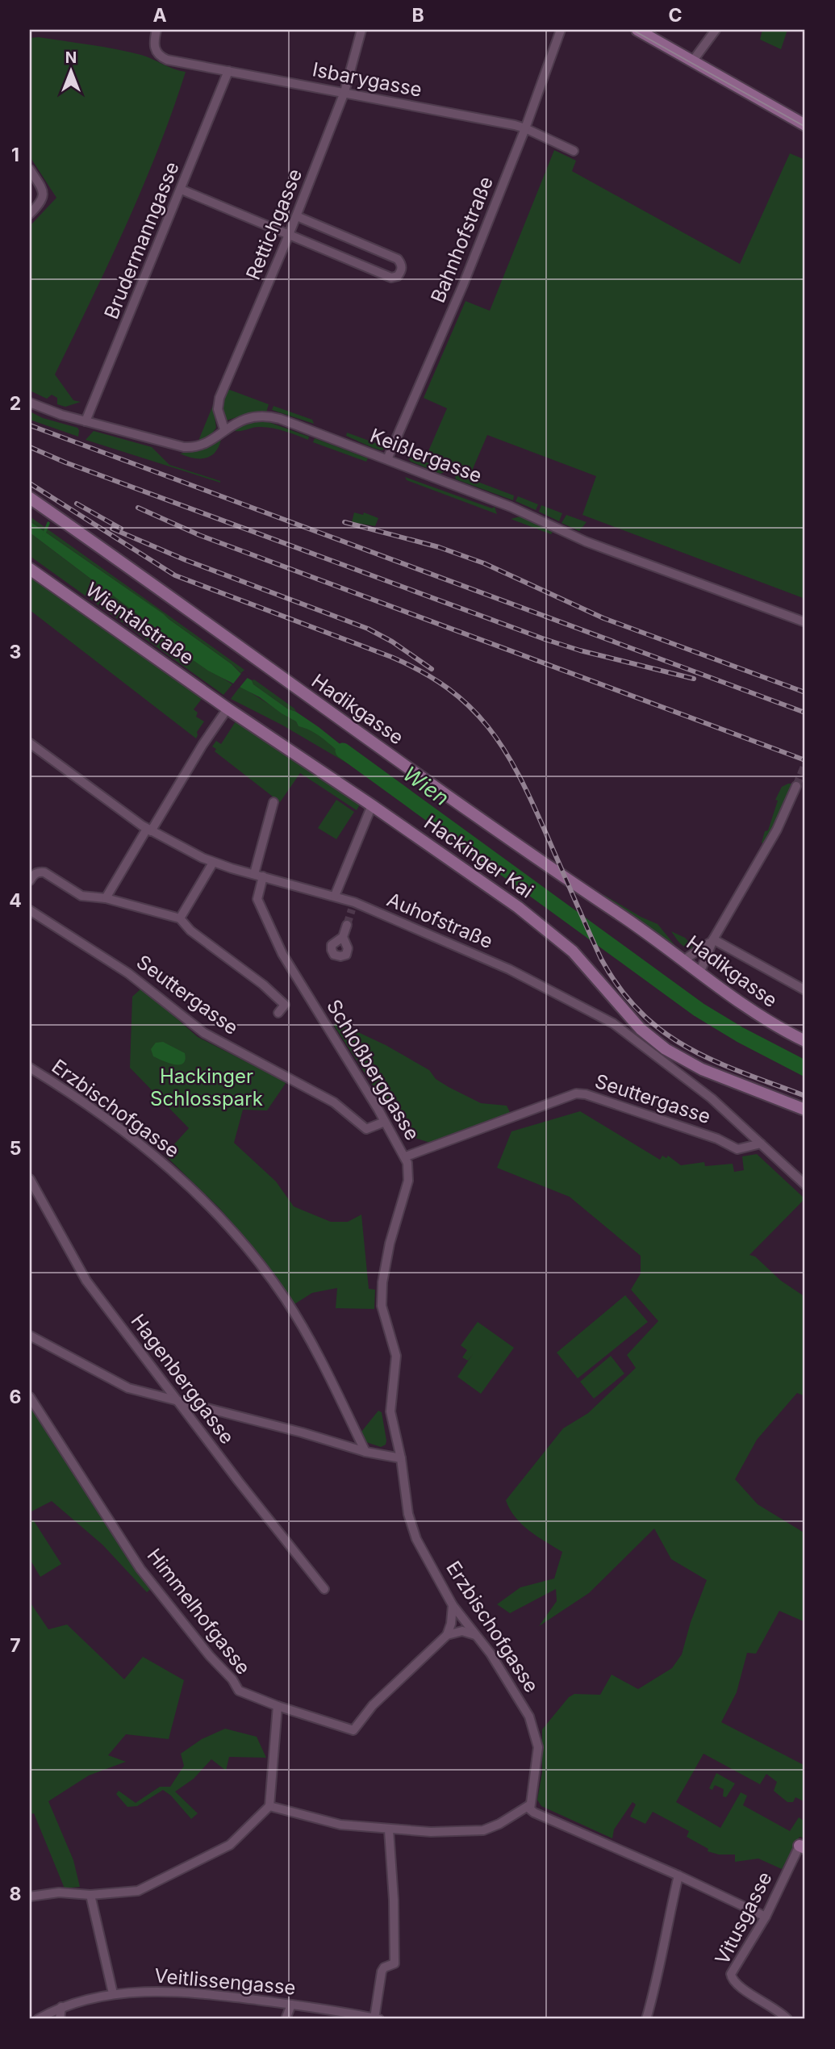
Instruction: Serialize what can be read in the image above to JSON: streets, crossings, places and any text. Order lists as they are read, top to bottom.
{
  "streets": {
    "main road": ["Wientalstraße", "Hadikgasse", "Hackinger Kai"],
    "street": [
      "Isbarygasse",
      "Rettichgasse",
      "Bahnhofstraße",
      "Brudermanngasse",
      "Keißlergasse",
      "Auhofstraße",
      "Seuttergasse",
      "Schloßberggasse",
      "Erzbischofgasse",
      "Hagenberggasse",
      "Himmelhofgasse",
      "Vitusgasse",
      "Veitlissengasse"
    ]
  },
  "crossings": [
    ["Isbarygasse", "Rettichgasse"],
    ["Isbarygasse", "Bahnhofstraße"],
    ["Isbarygasse", "Brudermanngasse"],
    ["Rettichgasse", "Keißlergasse"],
    ["Bahnhofstraße", "Keißlergasse"],
    ["Brudermanngasse", "Keißlergasse"],
    ["Wientalstraße", "Hackinger Kai"],
    ["Auhofstraße", "Seuttergasse"],
    ["Auhofstraße", "Schloßberggasse"],
    ["Seuttergasse", "Schloßberggasse"],
    ["Schloßberggasse", "Erzbischofgasse"]
  ],
  "water": ["Wien"],
  "parks": ["Hackinger Schlosspark"],
  "north": "top",
  "grid": {
    "columns": ["A", "B", "C"],
    "rows": [
      "1",
      "2",
      "3",
      "4",
      "5",
      "6",
      "7",
      "8"
    ]
  }
}
